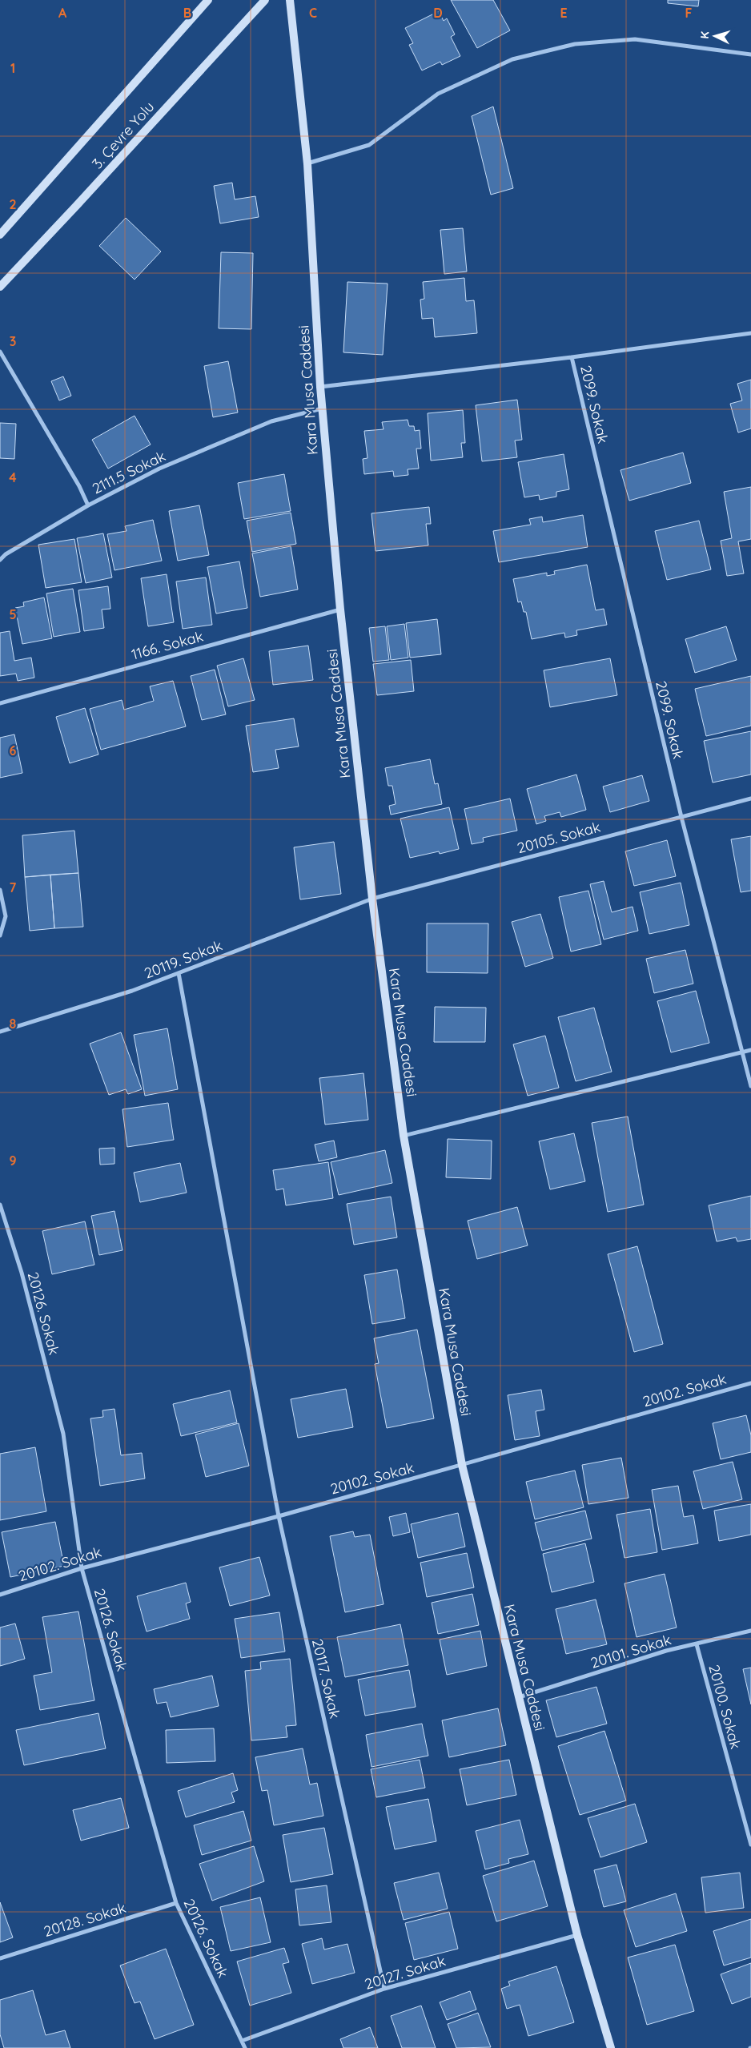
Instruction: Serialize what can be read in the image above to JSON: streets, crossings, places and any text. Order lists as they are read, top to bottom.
{
  "streets": {
    "street": [
      "3. Çevre Yolu",
      "Kara Musa Caddesi",
      "2099. Sokak",
      "2111.5 Sokak",
      "1166. Sokak",
      "20105. Sokak",
      "20119. Sokak",
      "20126. Sokak",
      "20102. Sokak",
      "20101. Sokak",
      "20117. Sokak",
      "20100. Sokak",
      "20128. Sokak",
      "20127. Sokak"
    ]
  },
  "crossings": [
    ["Kara Musa Caddesi", "2111.5 Sokak"],
    ["Kara Musa Caddesi", "1166. Sokak"],
    ["Kara Musa Caddesi", "20105. Sokak"],
    ["Kara Musa Caddesi", "20119. Sokak"],
    ["Kara Musa Caddesi", "20102. Sokak"],
    ["Kara Musa Caddesi", "20101. Sokak"],
    ["Kara Musa Caddesi", "20127. Sokak"],
    ["2099. Sokak", "20105. Sokak"],
    ["20105. Sokak", "20119. Sokak"],
    ["20119. Sokak", "20117. Sokak"],
    ["20126. Sokak", "20102. Sokak"],
    ["20126. Sokak", "20128. Sokak"],
    ["20126. Sokak", "20127. Sokak"],
    ["20102. Sokak", "20117. Sokak"],
    ["20101. Sokak", "20100. Sokak"],
    ["20117. Sokak", "20127. Sokak"]
  ],
  "north": "left",
  "grid": {
    "columns": [
      "A",
      "B",
      "C",
      "D",
      "E",
      "F"
    ],
    "rows": [
      "1",
      "2",
      "3",
      "4",
      "5",
      "6",
      "7",
      "8",
      "9"
    ]
  }
}
